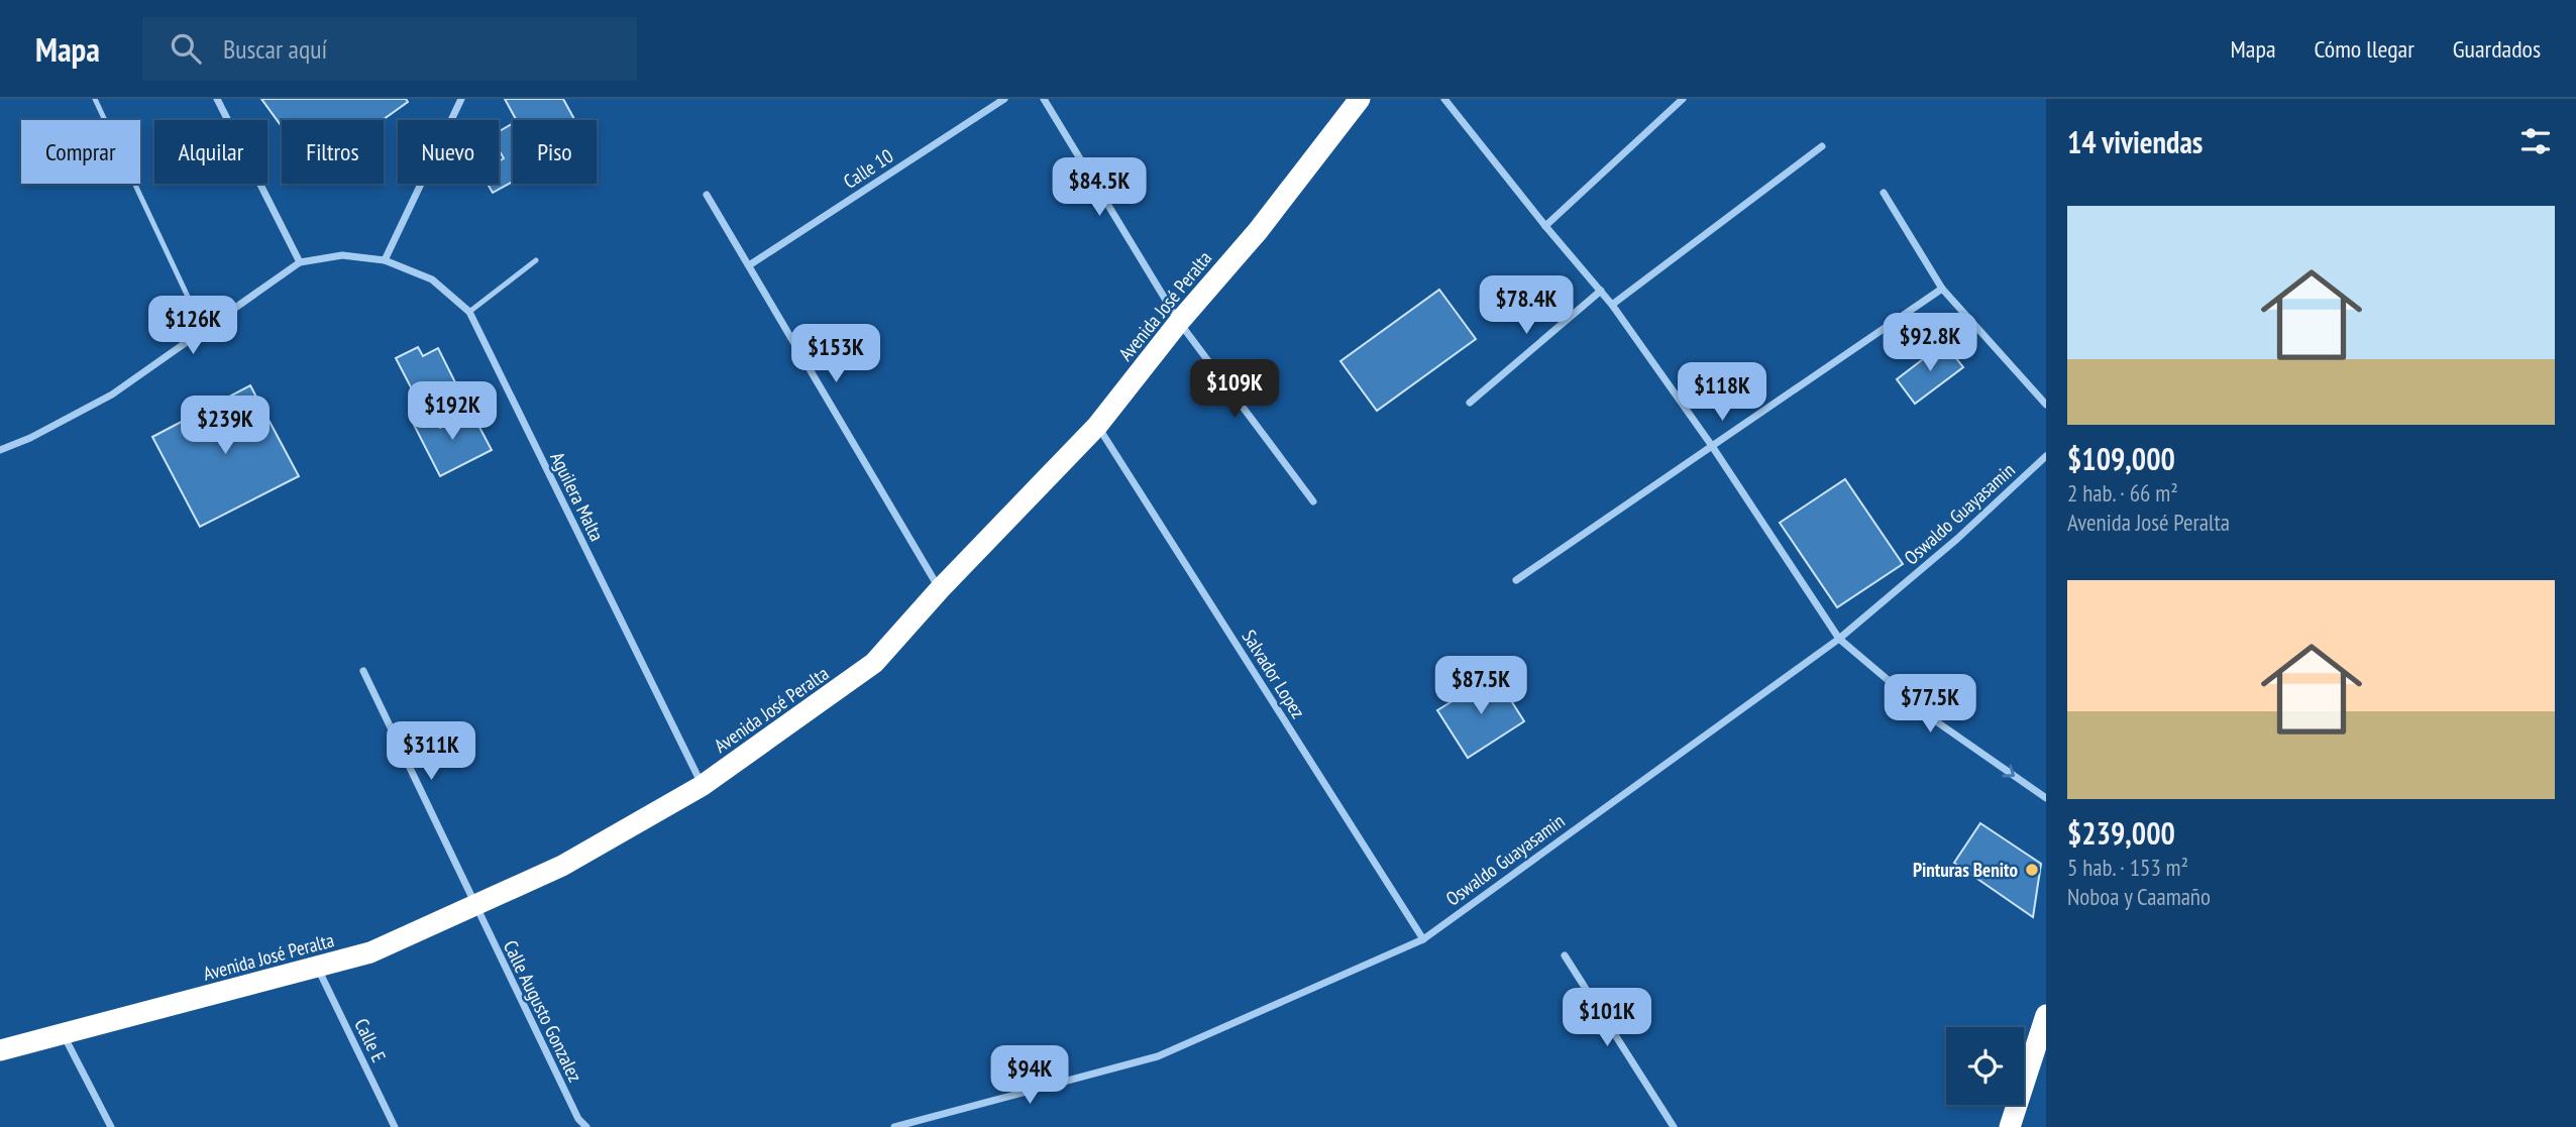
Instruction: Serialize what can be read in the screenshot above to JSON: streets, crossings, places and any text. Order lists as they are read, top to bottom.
{
  "streets": {
    "highway": ["Avenida José Peralta"],
    "street": [
      "Calle 10",
      "Aguilera Malta",
      "Oswaldo Guayasamin",
      "Salvador Lopez",
      "Calle Augusto Gonzalez",
      "Calle E"
    ]
  },
  "crossings": [
    ["Avenida José Peralta", "Aguilera Malta"],
    ["Avenida José Peralta", "Salvador Lopez"],
    ["Avenida José Peralta", "Calle Augusto Gonzalez"],
    ["Avenida José Peralta", "Calle E"],
    ["Oswaldo Guayasamin", "Salvador Lopez"]
  ],
  "places": ["Pinturas Benito"],
  "page": {
    "header": "Mapa",
    "search": "Buscar aquí",
    "nav": ["Mapa", "Cómo llegar", "Guardados"],
    "heading": "14 viviendas",
    "chip": [
      "Comprar",
      "Alquilar",
      "Filtros",
      "Nuevo",
      "Piso"
    ],
    "price": [
      "$84.5K",
      "$78.4K",
      "$126K",
      "$92.8K",
      "$153K",
      "$109K",
      "$118K",
      "$192K",
      "$239K",
      "$87.5K",
      "$77.5K",
      "$311K",
      "$101K",
      "$94K"
    ],
    "list": [
      {
        "name": "$109,000",
        "note": "2 hab. · 66 m² · Avenida José Peralta"
      },
      {
        "name": "$239,000",
        "note": "5 hab. · 153 m² · Noboa y Caamaño"
      }
    ]
  }
}
